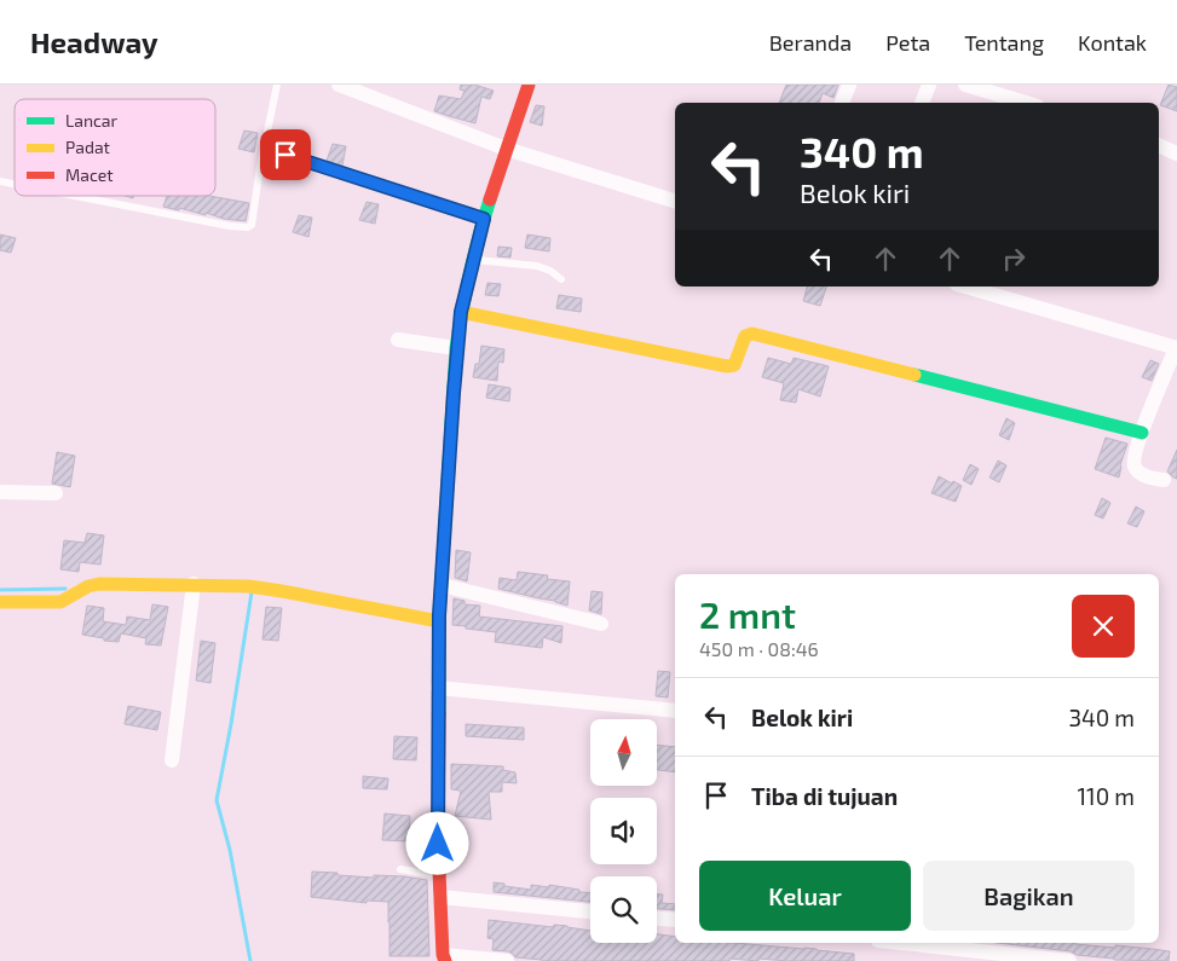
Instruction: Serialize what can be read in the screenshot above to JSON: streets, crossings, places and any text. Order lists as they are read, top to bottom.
{
  "legend": ["Lancar", "Padat", "Macet"],
  "north": "top",
  "page": {
    "header": "Headway",
    "nav": [
      "Beranda",
      "Peta",
      "Tentang",
      "Kontak"
    ],
    "turn": ["340 m", "Belok kiri"],
    "heading": ["2 mnt", "450 m · 08:46"],
    "list": [
      {
        "name": "Belok kiri",
        "value": "340 m"
      },
      {
        "name": "Tiba di tujuan",
        "value": "110 m"
      }
    ],
    "buttons": ["Keluar", "Bagikan"]
  }
}
